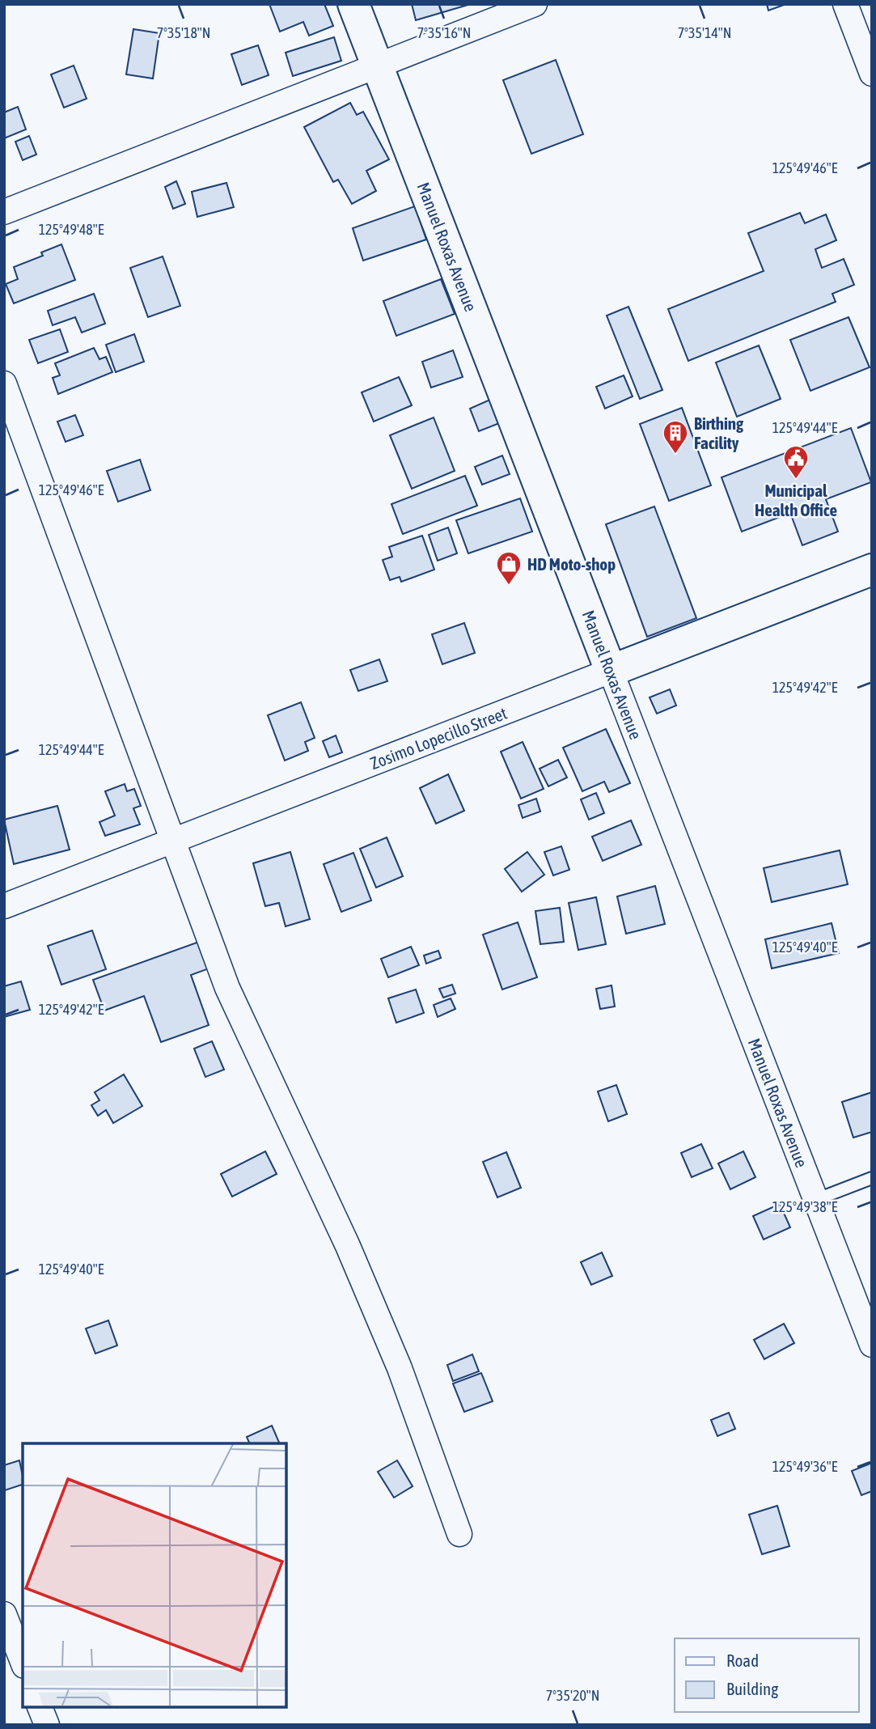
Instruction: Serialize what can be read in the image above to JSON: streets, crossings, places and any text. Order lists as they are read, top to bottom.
{
  "streets": {
    "main road": ["Manuel Roxas Avenue", "Zosimo Lopecillo Street"]
  },
  "crossings": [
    ["Manuel Roxas Avenue", "Zosimo Lopecillo Street"]
  ],
  "places": {
    "building": ["Birthing Facility"],
    "public building": ["Municipal Health Office"],
    "shop": ["HD Moto-shop"]
  },
  "legend": ["Road", "Building"],
  "coordinates": [
    "7°35'18\"N",
    "7°35'16\"N",
    "7°35'14\"N",
    "125°49'46\"E",
    "125°49'48\"E",
    "125°49'44\"E",
    "125°49'42\"E",
    "125°49'40\"E",
    "125°49'38\"E",
    "125°49'36\"E",
    "7°35'20\"N"
  ]
}
